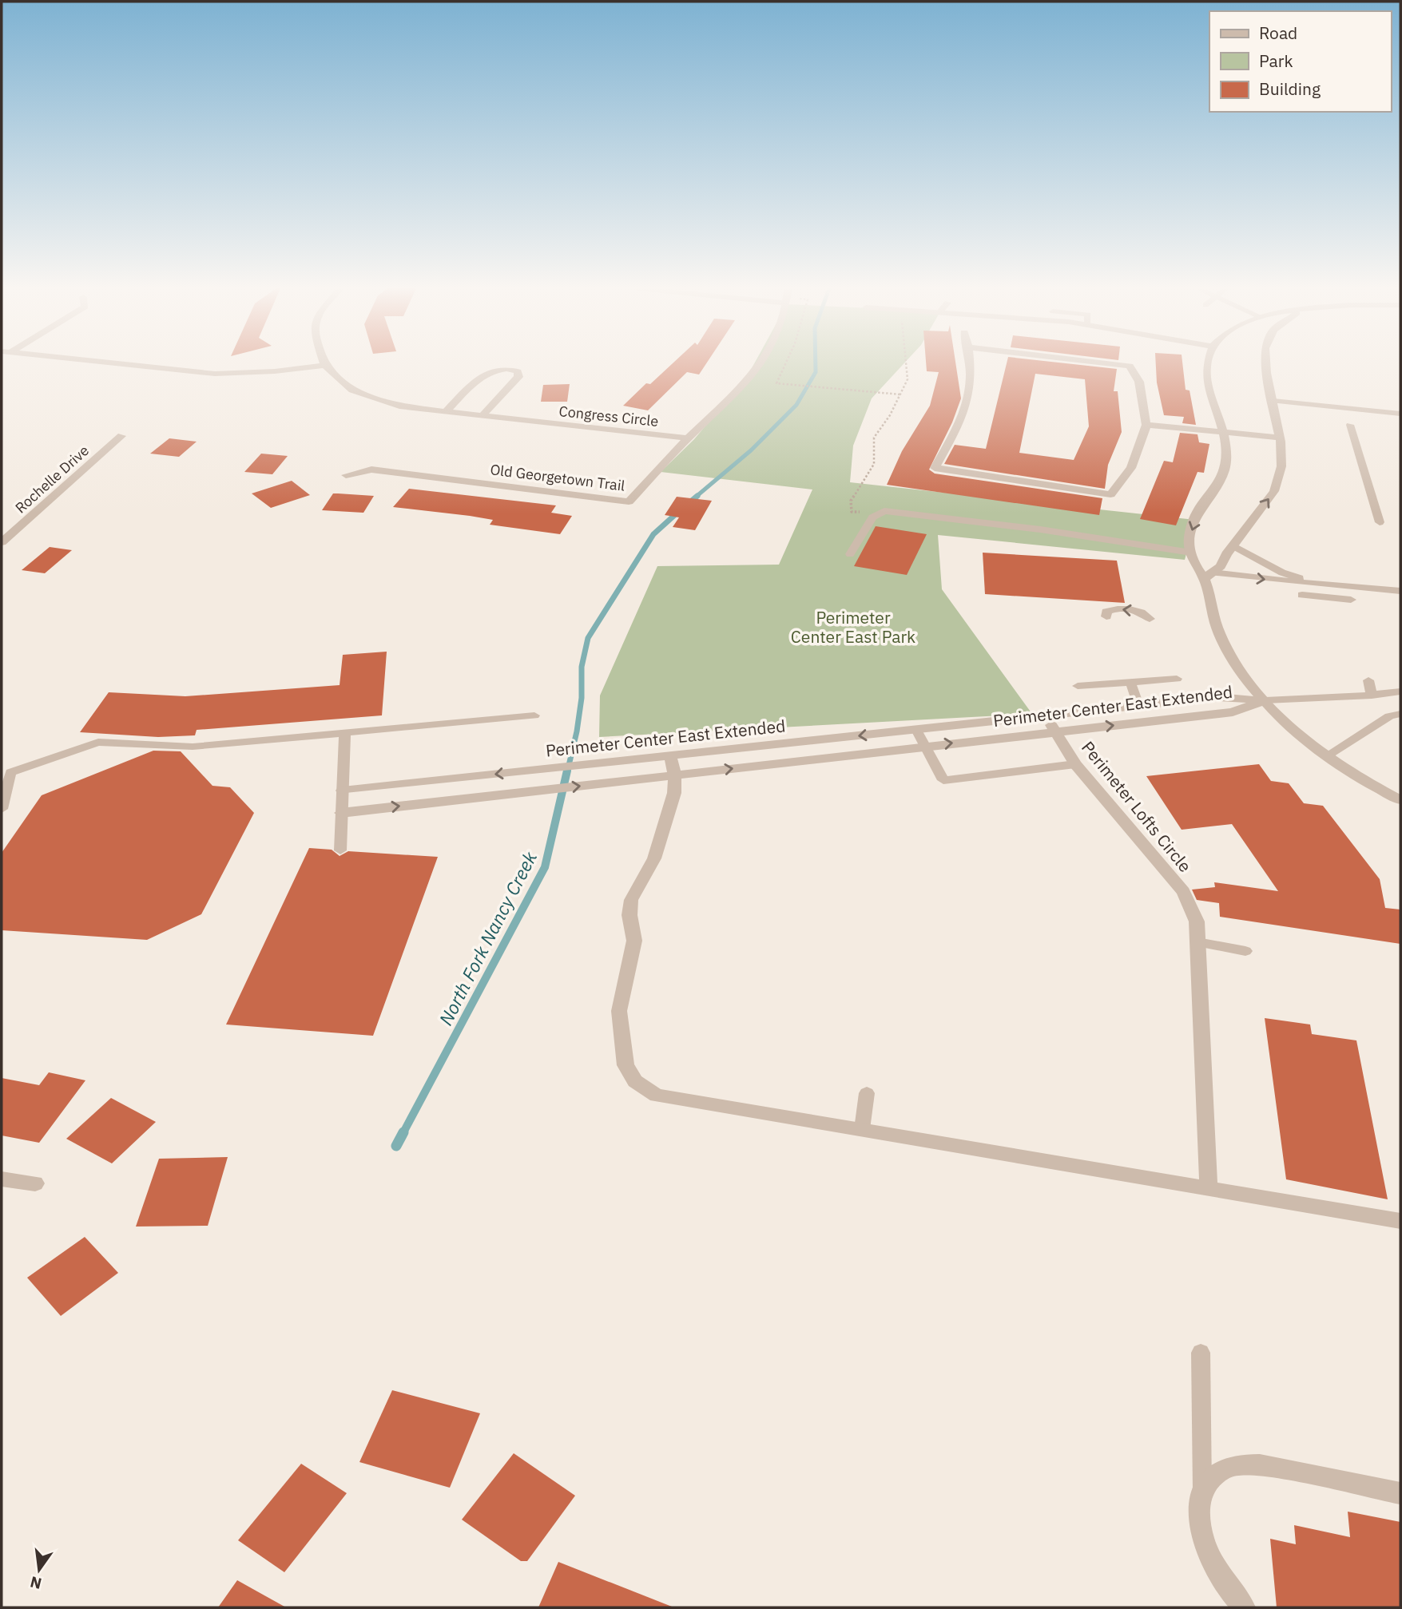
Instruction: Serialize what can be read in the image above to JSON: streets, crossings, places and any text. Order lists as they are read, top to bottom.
{
  "streets": {
    "street": [
      "Congress Circle",
      "Old Georgetown Trail",
      "Rochelle Drive",
      "Perimeter Center East Extended",
      "Perimeter Lofts Circle"
    ]
  },
  "crossings": [
    ["Congress Circle", "Old Georgetown Trail"],
    ["Perimeter Center East Extended", "Perimeter Lofts Circle"]
  ],
  "water": ["North Fork Nancy Creek"],
  "parks": ["Perimeter Center East Park"],
  "legend": ["Road", "Park", "Building"],
  "north": "bottom"
}
